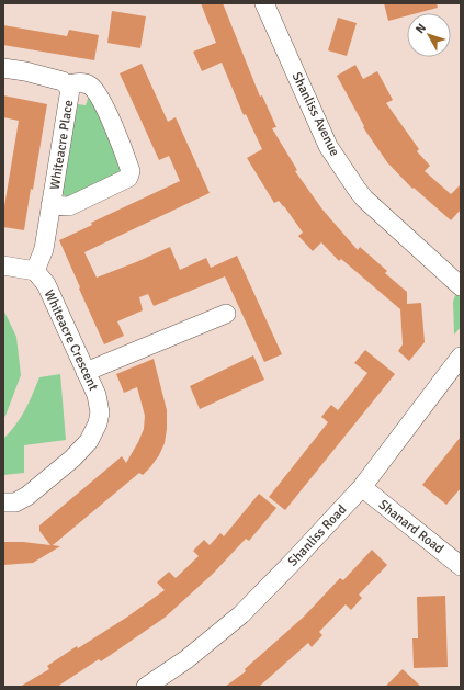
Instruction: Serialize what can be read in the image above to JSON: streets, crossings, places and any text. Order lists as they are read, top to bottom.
{
  "streets": {
    "street": [
      "Shanliss Avenue",
      "Whiteacre Place",
      "Whiteacre Crescent",
      "Shanard Road",
      "Shanliss Road"
    ]
  },
  "crossings": [
    ["Whiteacre Place", "Whiteacre Crescent"],
    ["Shanard Road", "Shanliss Road"]
  ],
  "north": "top left"
}
